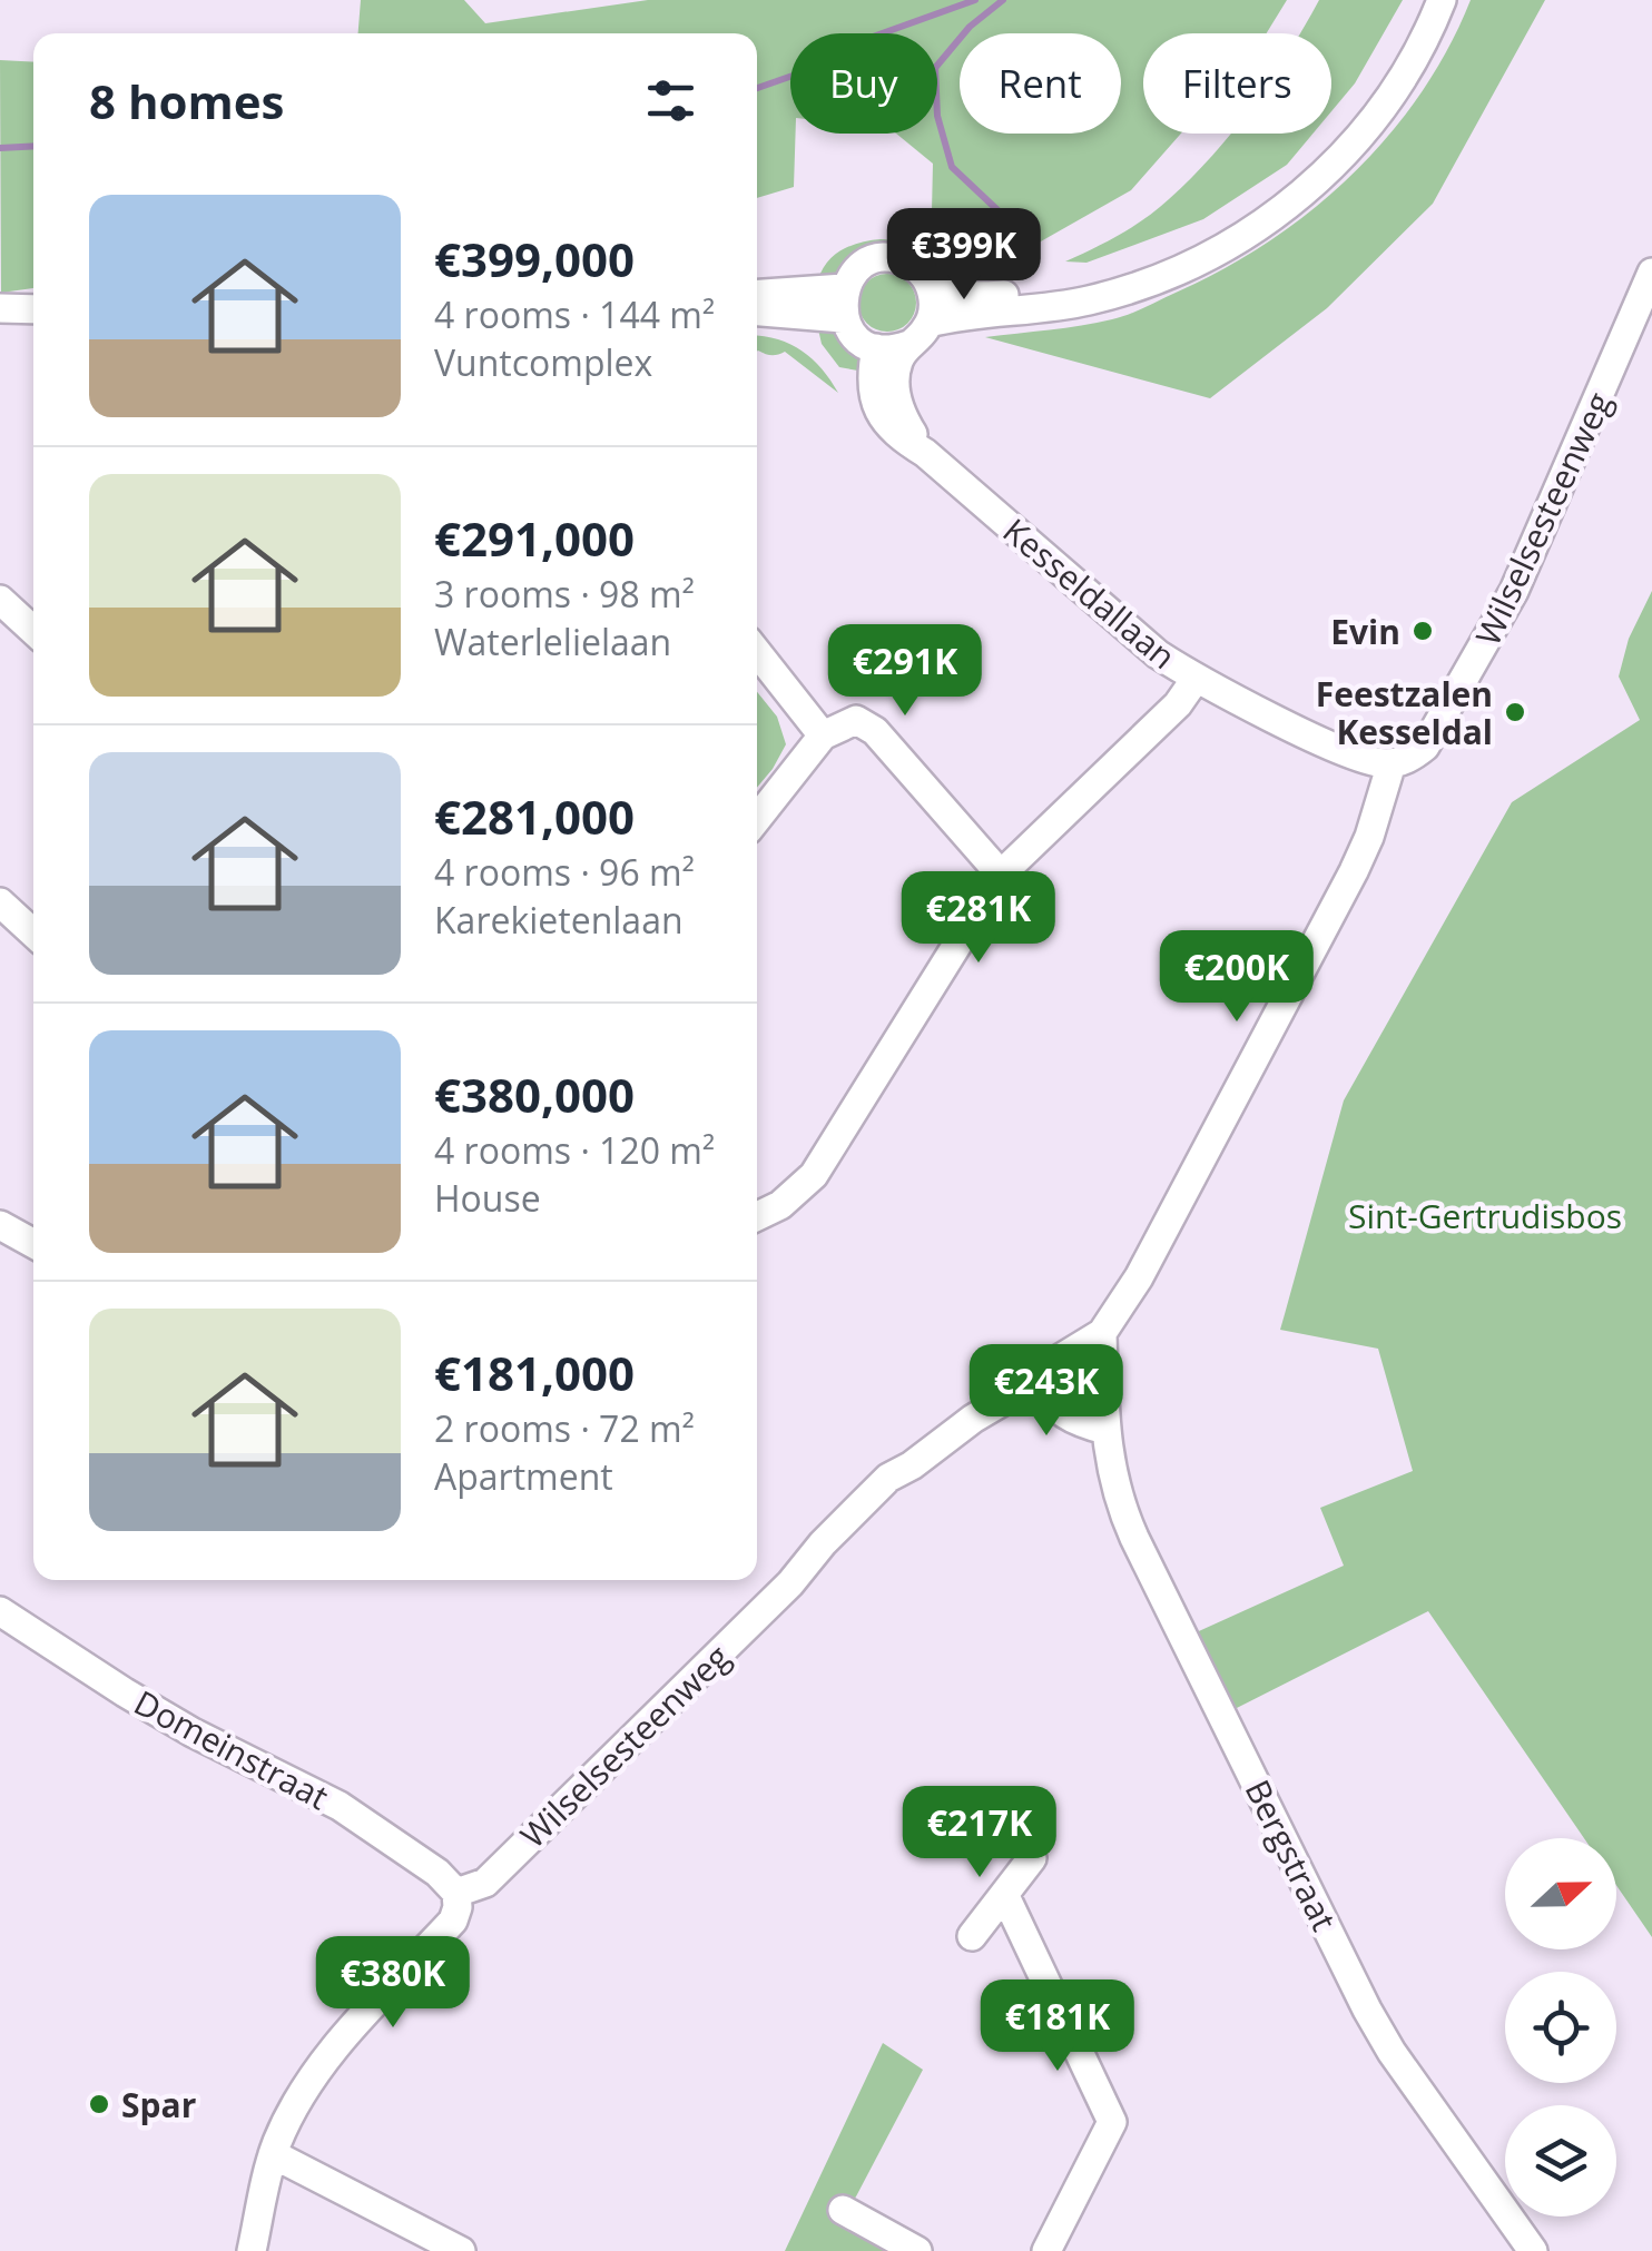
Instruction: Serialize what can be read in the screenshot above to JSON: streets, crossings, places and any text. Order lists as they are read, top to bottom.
{
  "streets": {
    "street": [
      "Wilselsesteenweg",
      "Kesseldallaan",
      "Domeinstraat",
      "Bergstraat"
    ]
  },
  "crossings": [
    ["Wilselsesteenweg", "Kesseldallaan"],
    ["Wilselsesteenweg", "Domeinstraat"]
  ],
  "parks": ["Sint-Gertrudisbos"],
  "places": ["Evin", "Feestzalen Kesseldal", "Spar"],
  "north": "right",
  "page": {
    "chip": ["Buy", "Rent", "Filters"],
    "heading": "8 homes",
    "list": [
      {
        "name": "€399,000",
        "note": "4 rooms · 144 m² · Vuntcomplex"
      },
      {
        "name": "€291,000",
        "note": "3 rooms · 98 m² · Waterlelielaan"
      },
      {
        "name": "€281,000",
        "note": "4 rooms · 96 m² · Karekietenlaan"
      },
      {
        "name": "€380,000",
        "note": "4 rooms · 120 m² · House"
      },
      {
        "name": "€181,000",
        "note": "2 rooms · 72 m² · Apartment"
      }
    ],
    "price": [
      "€399K",
      "€291K",
      "€281K",
      "€200K",
      "€243K",
      "€217K",
      "€380K",
      "€181K"
    ]
  }
}
